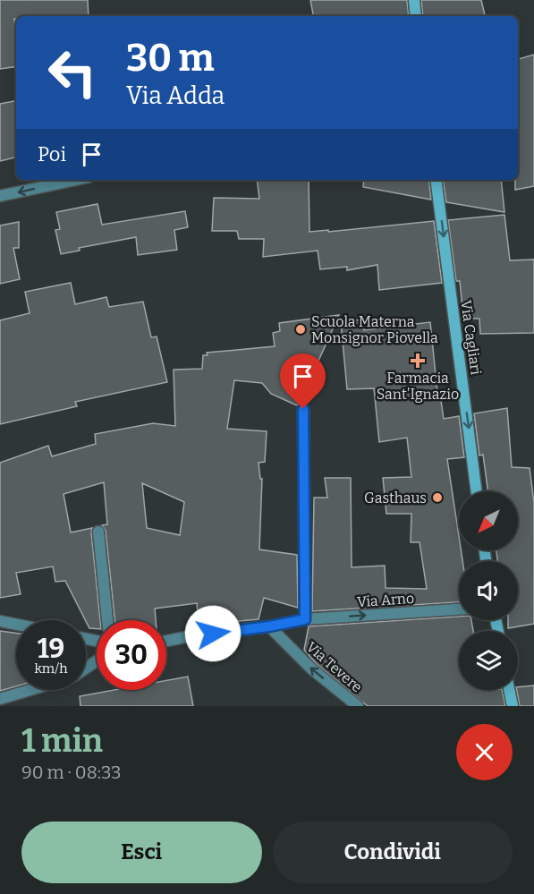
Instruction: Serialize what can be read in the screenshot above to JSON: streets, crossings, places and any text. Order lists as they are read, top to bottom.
{
  "streets": {
    "main road": ["Via Cagliari"],
    "street": ["Via Arno", "Via Tevere"]
  },
  "crossings": [
    ["Via Arno", "Via Tevere"]
  ],
  "one_way": ["Via Cagliari", "Via Arno", "Via Tevere"],
  "places": {
    "other": ["Scuola Materna Monsignor Piovella", "Gasthaus"],
    "health": ["Farmacia Sant'Ignazio"]
  },
  "north": "bottom left",
  "page": {
    "turn": ["30 m", "Via Adda"],
    "then": "Poi",
    "speed": "19 km/h",
    "limit": "30",
    "heading": ["1 min", "90 m · 08:33"],
    "buttons": ["Esci", "Condividi"]
  }
}
